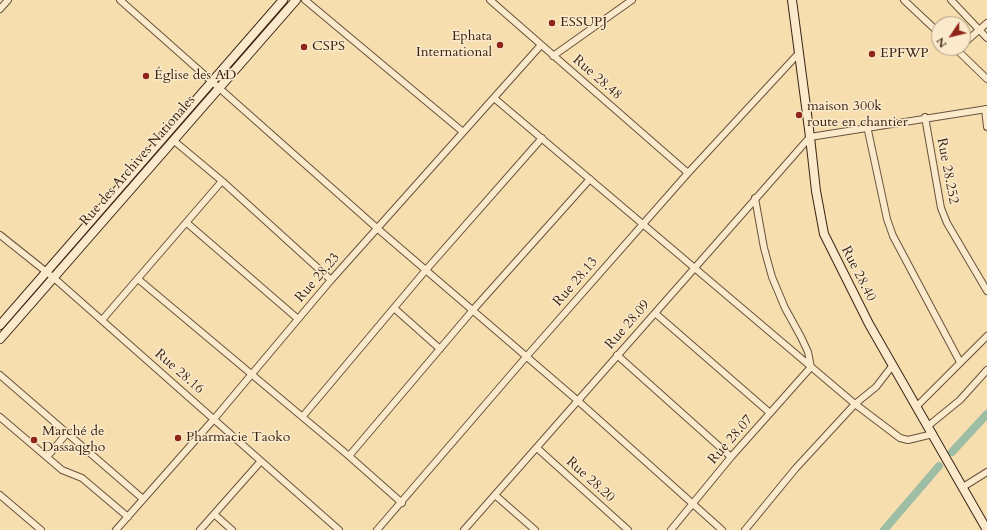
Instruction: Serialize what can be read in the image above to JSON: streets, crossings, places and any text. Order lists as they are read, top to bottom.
{
  "streets": {
    "street": [
      "Rue 28.48",
      "Rue des Archives Nationales",
      "Rue 28.252",
      "Rue 28.40",
      "Rue 28.23",
      "Rue 28.13",
      "Rue 28.09",
      "Rue 28.16",
      "Rue 28.07",
      "Rue 28.20"
    ]
  },
  "crossings": [
    ["Rue 28.48", "Rue 28.23"],
    ["Rue 28.48", "Rue 28.13"],
    ["Rue des Archives Nationales", "Rue 28.16"],
    ["Rue 28.40", "Rue 28.13"],
    ["Rue 28.40", "Rue 28.09"],
    ["Rue 28.23", "Rue 28.16"],
    ["Rue 28.09", "Rue 28.20"]
  ],
  "places": [
    "ESSUPJ",
    "Ephata International",
    "CSPS",
    "EPFWP",
    "Église des AD",
    "maison 300k route en chantier",
    "Pharmacie Taoko",
    "Marché de Dassaqgho"
  ],
  "north": "bottom left"
}
